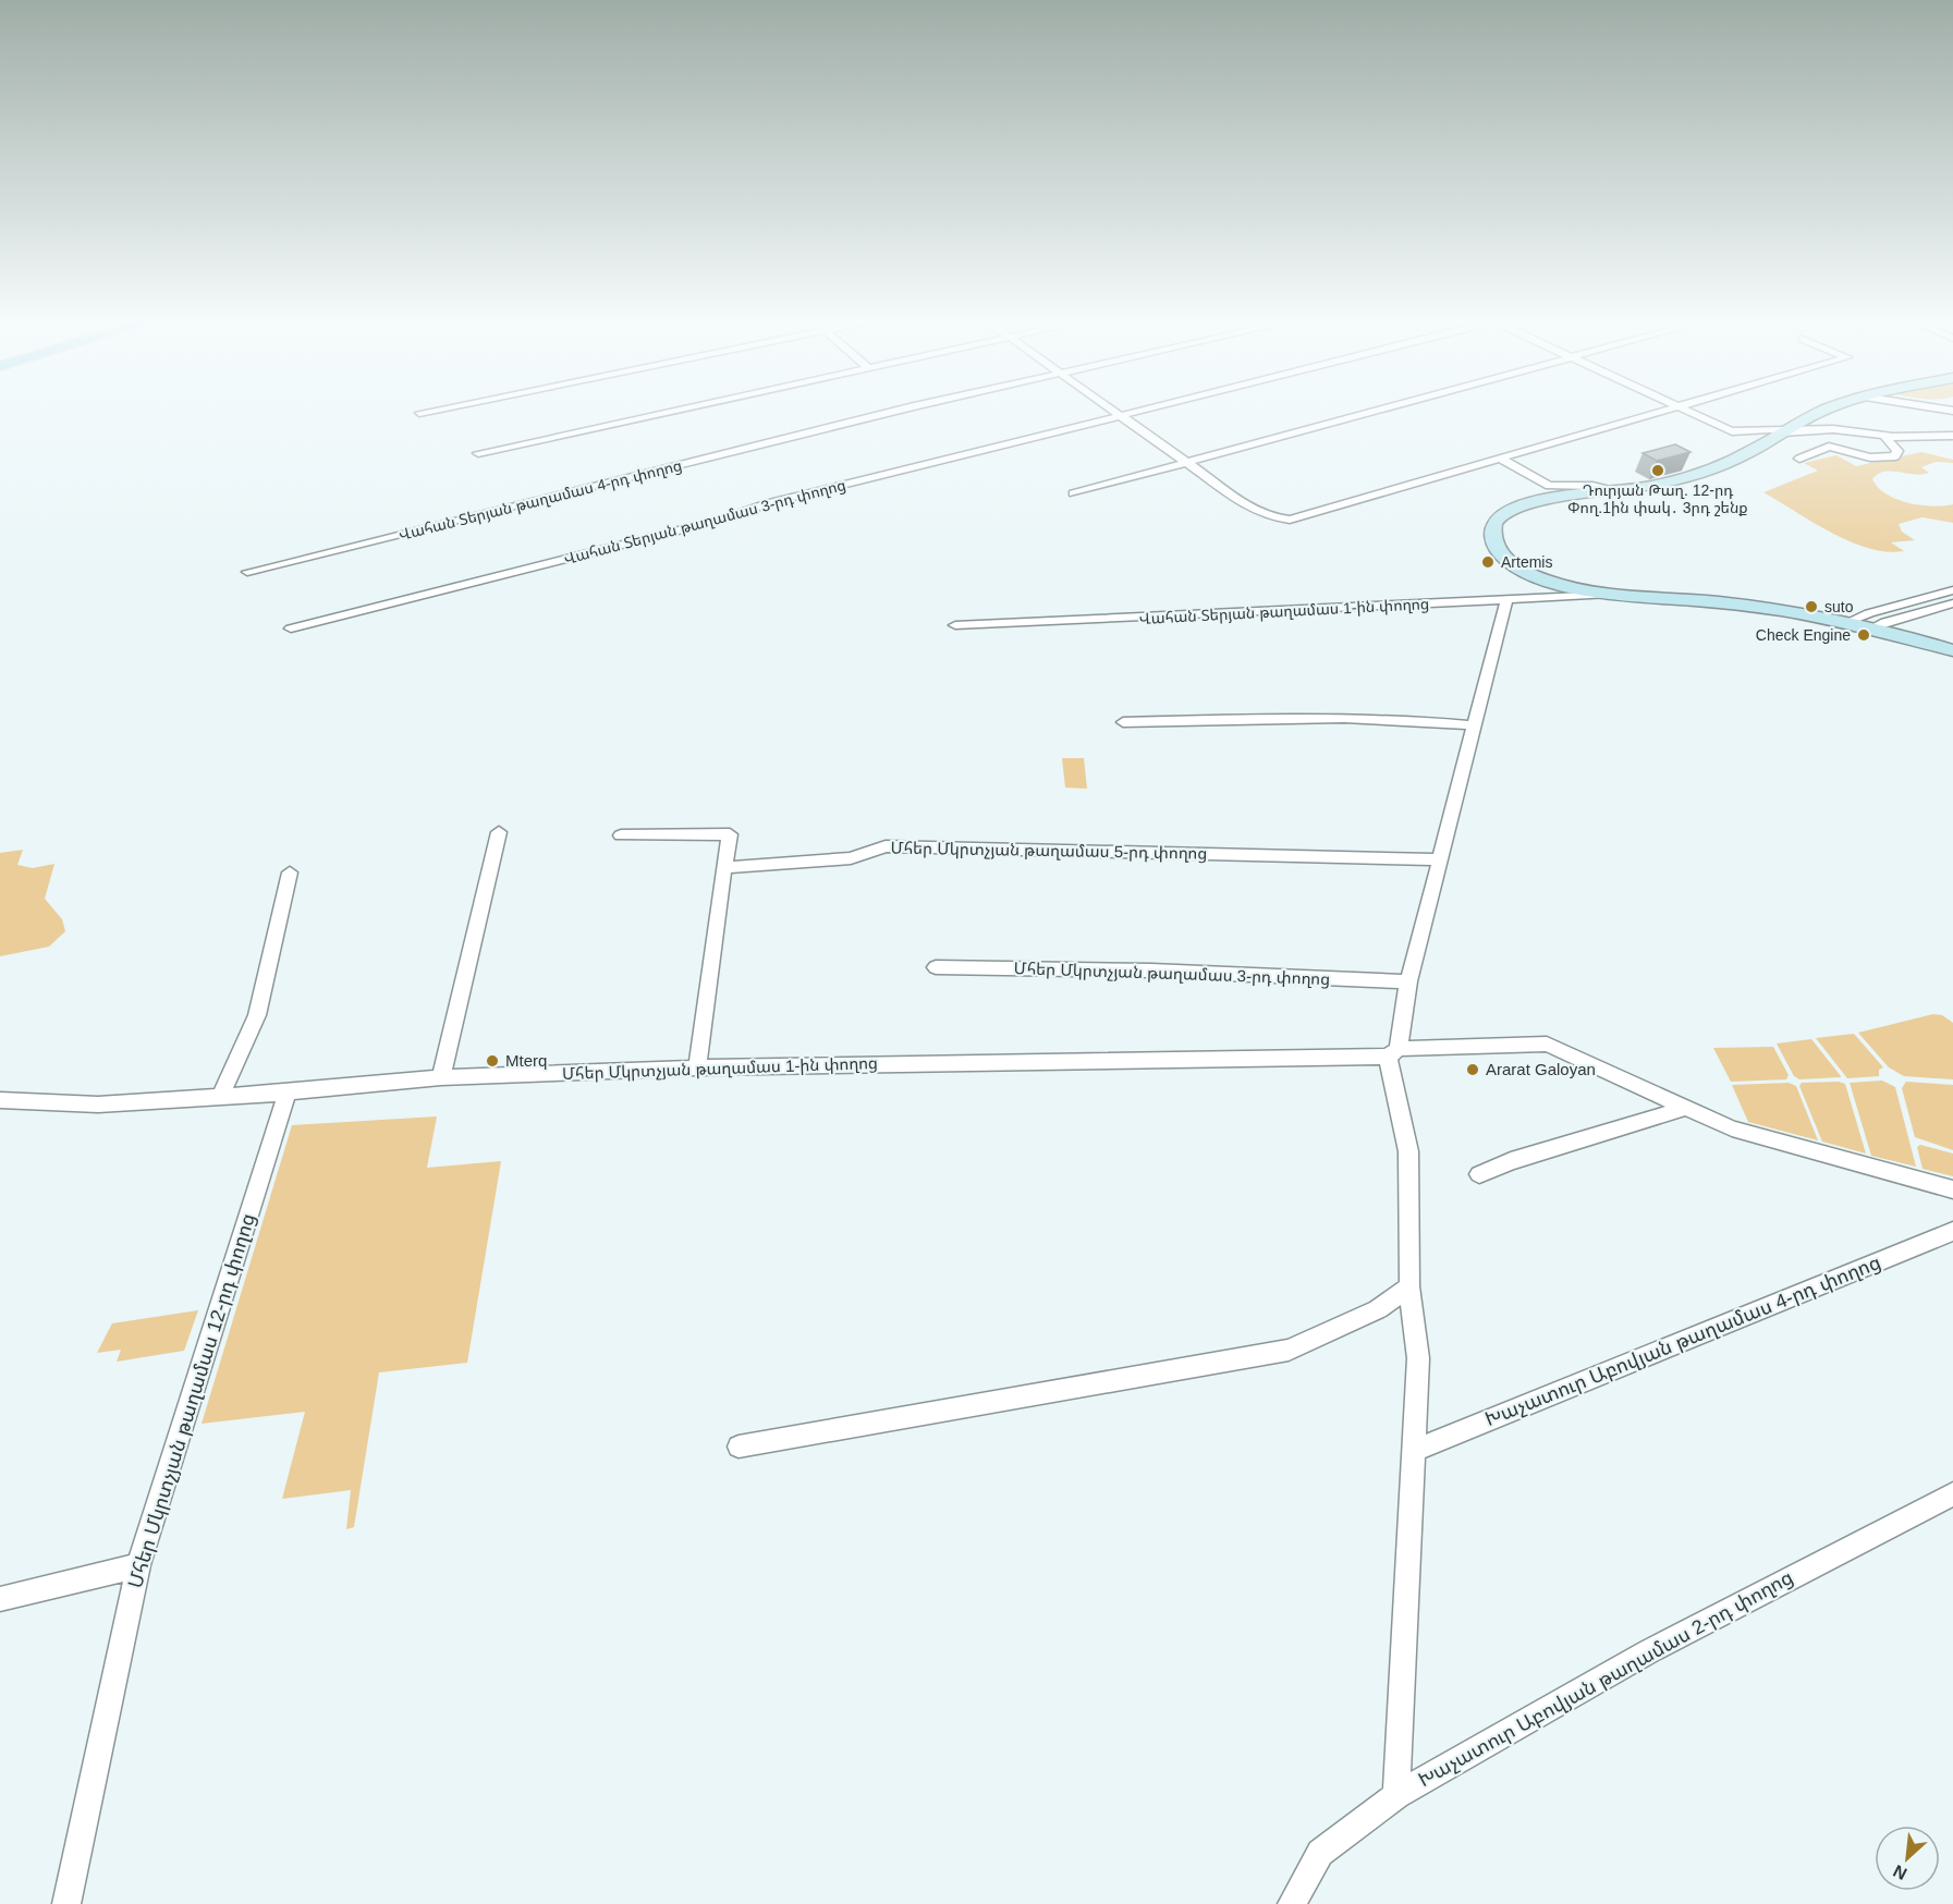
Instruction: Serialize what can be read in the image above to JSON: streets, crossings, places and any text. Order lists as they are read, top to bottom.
{
  "streets": {
    "street": [
      "Վահան Տերյան թաղամաս 4-րդ փողոց",
      "Վահան Տերյան թաղամաս 3-րդ փողոց",
      "Վահան Տերյան թաղամաս 1-ին փողոց",
      "Մհեր Մկրտչյան թաղամաս 5-րդ փողոց",
      "Մհեր Մկրտչյան թաղամաս 3-րդ փողոց",
      "Մհեր Մկրտչյան թաղամաս 1-ին փողոց",
      "Խաչատուր Աբովյան թաղամաս 4-րդ փողոց",
      "Մհեր Մկրտչյան թաղամաս 12-րդ փողոց",
      "Խաչատուր Աբովյան թաղամաս 2-րդ փողոց"
    ]
  },
  "crossings": [
    ["Մհեր Մկրտչյան թաղամաս 1-ին փողոց", "Մհեր Մկրտչյան թաղամաս 12-րդ փողոց"]
  ],
  "places": [
    "Դուրյան Թաղ. 12-րդ Փող.1ին փակ․ 3րդ շենք",
    "Artemis",
    "suto",
    "Check Engine",
    "Mterq",
    "Ararat Galoyan"
  ],
  "north": "bottom left"
}
